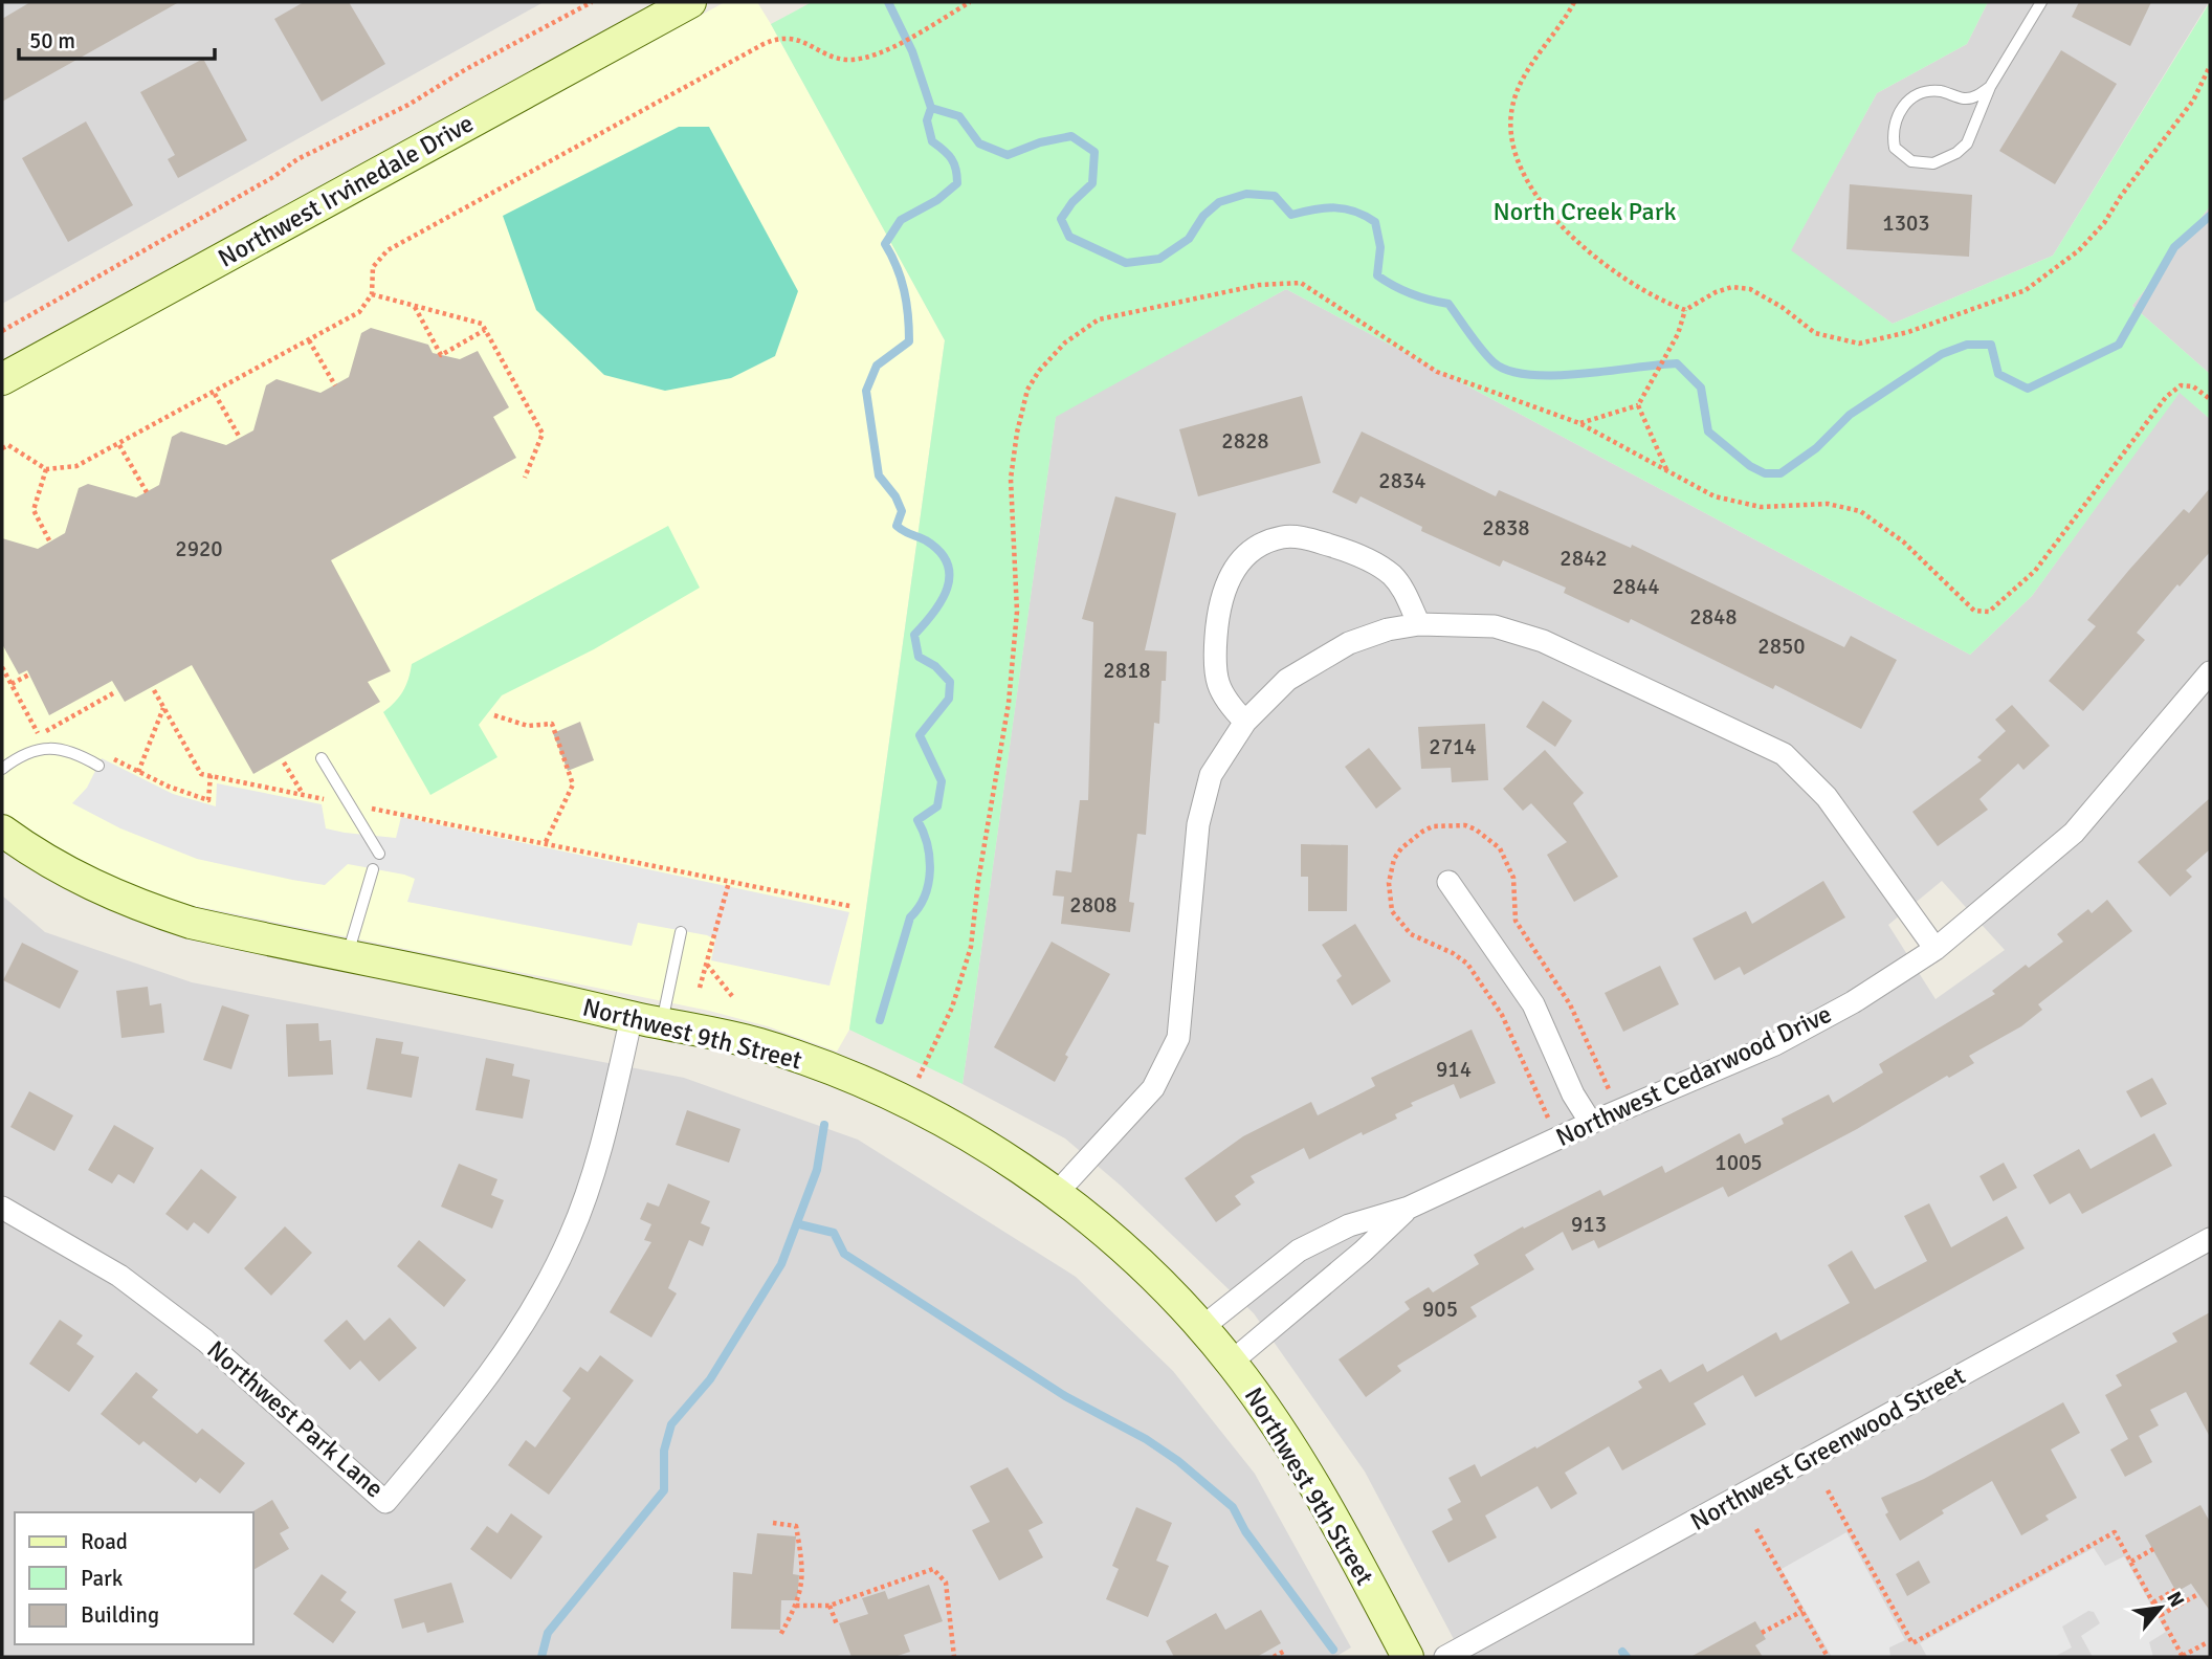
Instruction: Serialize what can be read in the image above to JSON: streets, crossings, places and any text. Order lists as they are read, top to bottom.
{
  "streets": {
    "street": [
      "Northwest Irvinedale Drive",
      "Northwest 9th Street",
      "Northwest Cedarwood Drive",
      "Northwest Park Lane",
      "Northwest Greenwood Street"
    ]
  },
  "crossings": [
    ["Northwest 9th Street", "Northwest Cedarwood Drive"],
    ["Northwest 9th Street", "Northwest Park Lane"]
  ],
  "parks": ["North Creek Park"],
  "house_numbers": [
    "1303",
    "2828",
    "2834",
    "2838",
    "2920",
    "2842",
    "2844",
    "2848",
    "2850",
    "2818",
    "2714",
    "2808",
    "914",
    "1005",
    "913",
    "905"
  ],
  "legend": ["Road", "Park", "Building"],
  "scale_bar": "50 m",
  "north": "top right"
}
